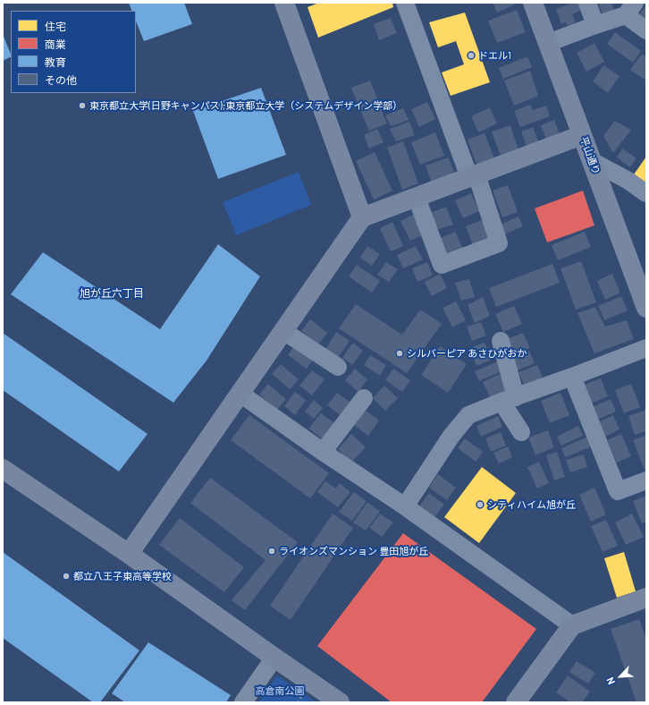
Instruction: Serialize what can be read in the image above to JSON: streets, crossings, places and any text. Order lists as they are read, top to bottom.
{
  "streets": {
    "street": ["平山通り"]
  },
  "districts": ["旭が丘六丁目"],
  "parks": ["高倉南公園"],
  "places": [
    "ドエル1",
    "東京都立大学(日野キャンパス);東京都立大学（システムデザイン学部）",
    "シルバーピア あさひがおか",
    "シティハイム旭が丘",
    "ライオンズマンション 豊田旭が丘",
    "都立八王子東高等学校"
  ],
  "legend": [
    "住宅",
    "商業",
    "教育",
    "その他"
  ],
  "north": "bottom left"
}
